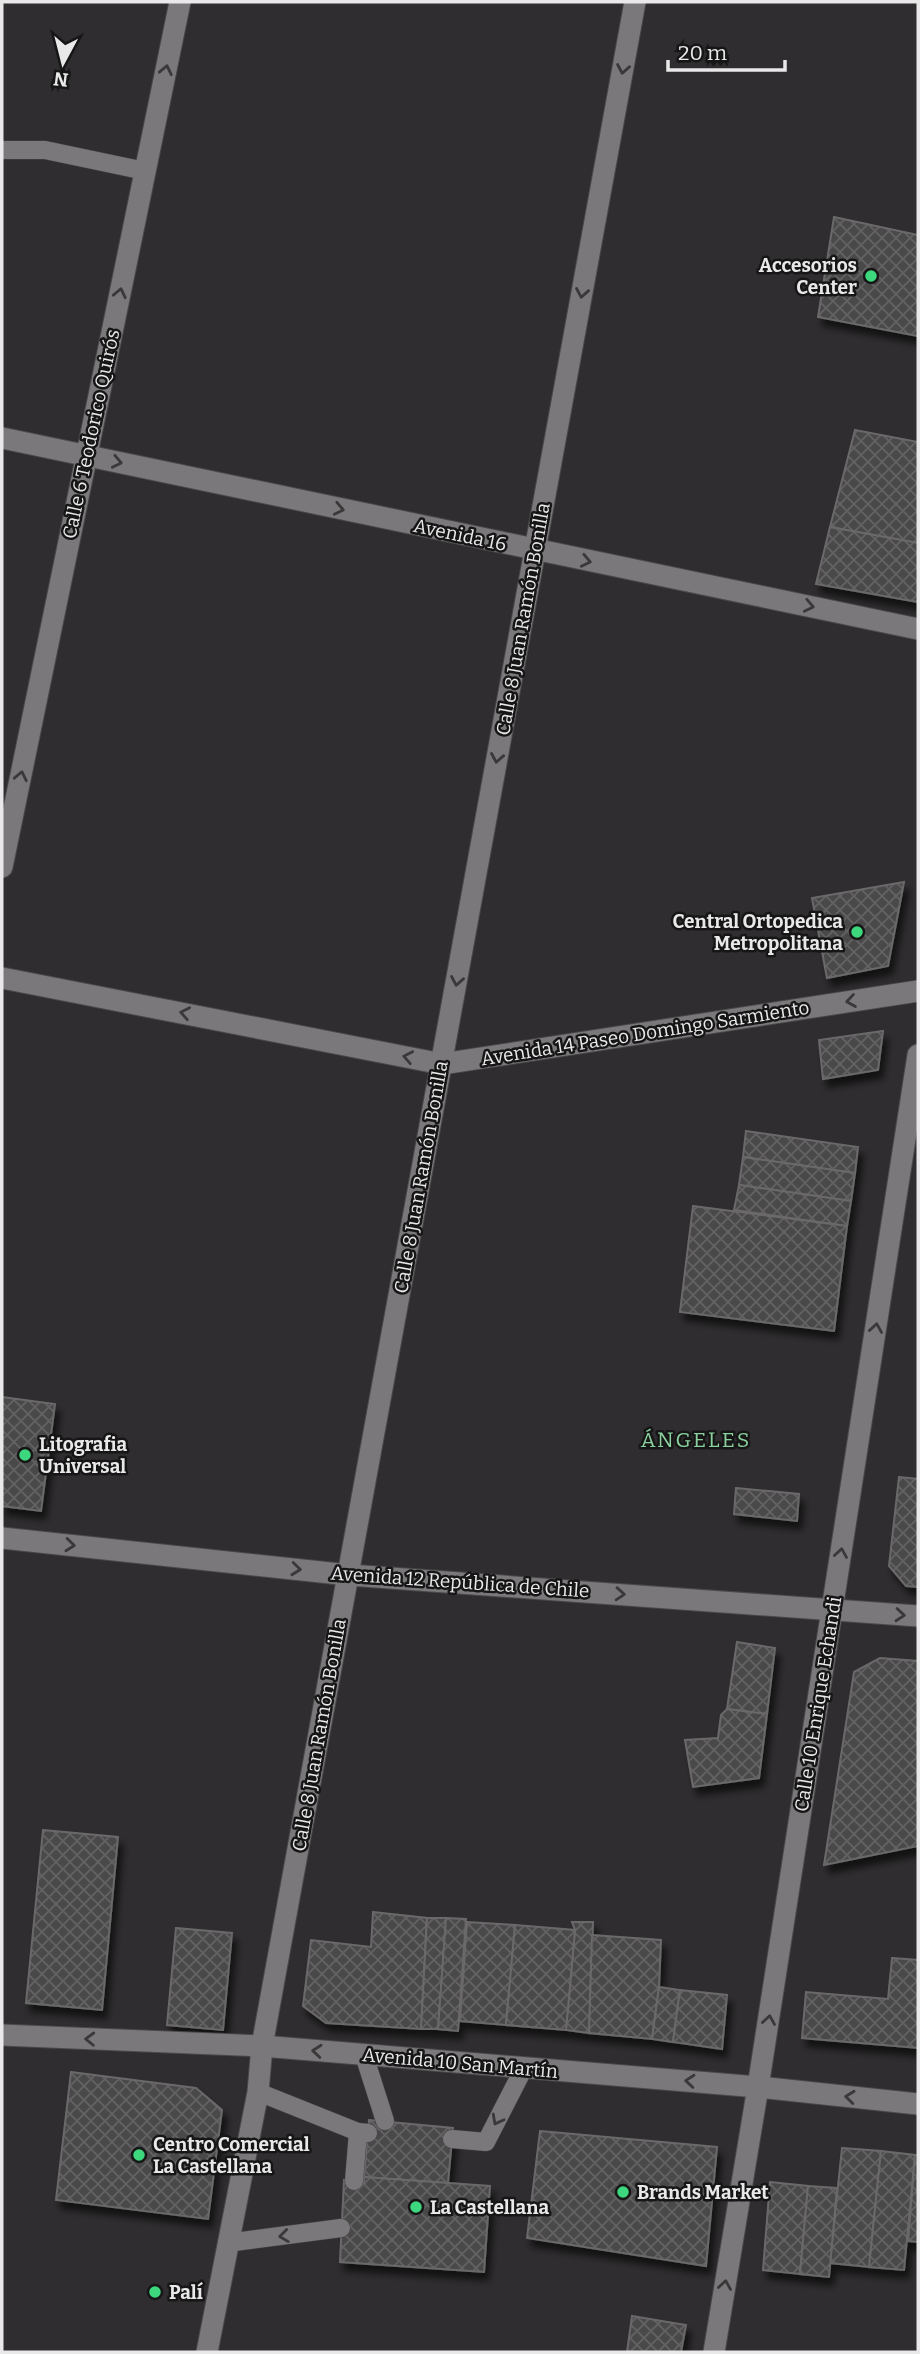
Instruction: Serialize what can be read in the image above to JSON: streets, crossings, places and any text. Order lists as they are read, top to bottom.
{
  "streets": {
    "street": [
      "Calle 6 Teodorico Quirós",
      "Avenida 16",
      "Calle 8 Juan Ramón Bonilla",
      "Avenida 14 Paseo Domingo Sarmiento",
      "Avenida 12 República de Chile",
      "Calle 10 Enrique Echandi",
      "Avenida 10 San Martín"
    ]
  },
  "crossings": [
    ["Calle 6 Teodorico Quirós", "Avenida 16"],
    ["Avenida 16", "Calle 8 Juan Ramón Bonilla"],
    ["Calle 8 Juan Ramón Bonilla", "Avenida 14 Paseo Domingo Sarmiento"],
    ["Calle 8 Juan Ramón Bonilla", "Avenida 12 República de Chile"],
    ["Calle 8 Juan Ramón Bonilla", "Avenida 10 San Martín"],
    ["Avenida 12 República de Chile", "Calle 10 Enrique Echandi"],
    ["Calle 10 Enrique Echandi", "Avenida 10 San Martín"]
  ],
  "one_way": [
    "Calle 6 Teodorico Quirós",
    "Avenida 16",
    "Calle 8 Juan Ramón Bonilla",
    "Avenida 14 Paseo Domingo Sarmiento",
    "Avenida 12 República de Chile",
    "Calle 10 Enrique Echandi",
    "Avenida 10 San Martín"
  ],
  "districts": ["ÁNGELES"],
  "places": [
    "Accesorios Center",
    "Central Ortopedica Metropolitana",
    "Litografia Universal",
    "Centro Comercial La Castellana",
    "Brands Market",
    "La Castellana",
    "Palí"
  ],
  "scale_bar": "20 m",
  "north": "bottom"
}
